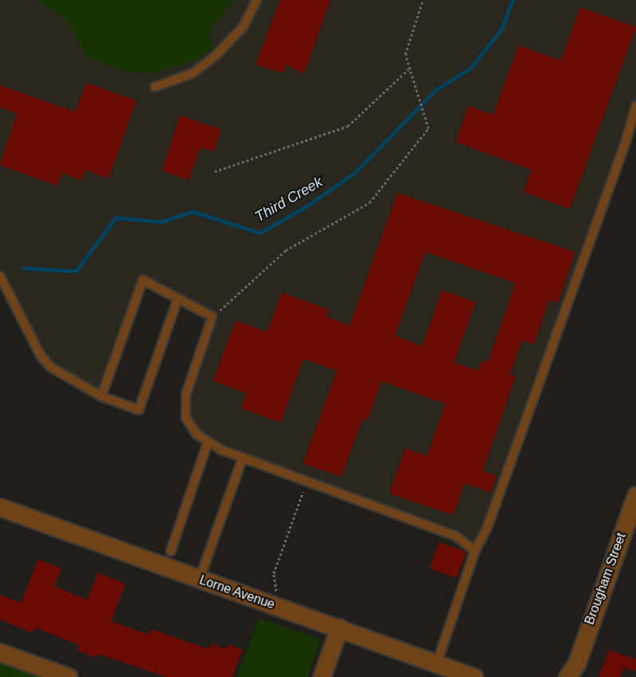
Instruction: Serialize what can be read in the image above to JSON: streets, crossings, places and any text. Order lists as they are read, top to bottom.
{
  "streets": {
    "street": ["Brougham Street", "Lorne Avenue"]
  },
  "water": ["Third Creek"]
}
